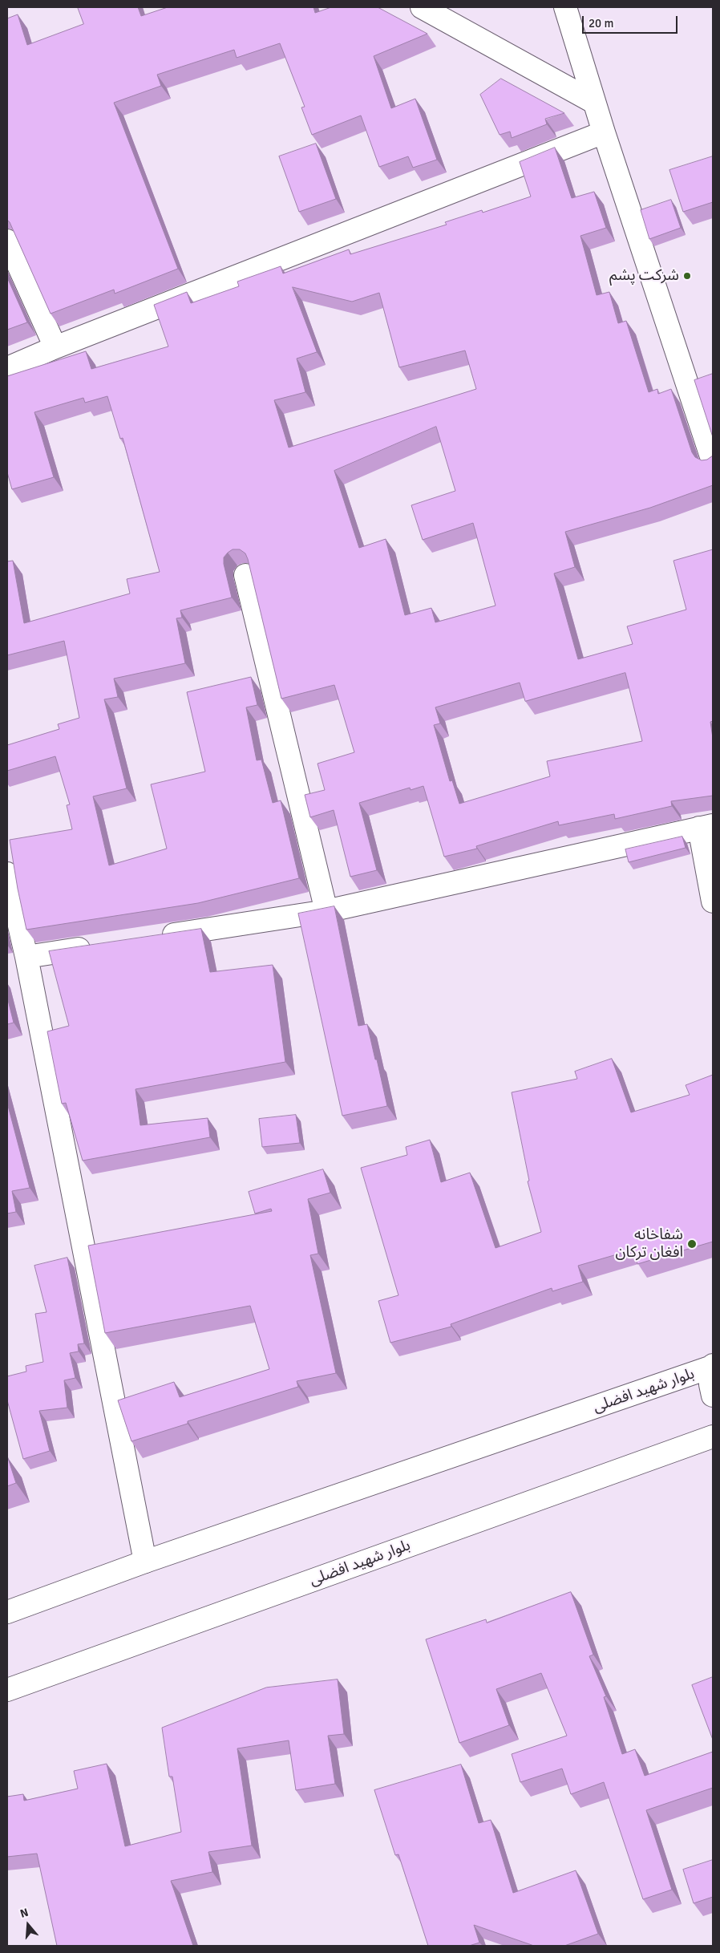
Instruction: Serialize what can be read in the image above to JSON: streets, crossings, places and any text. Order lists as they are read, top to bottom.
{
  "streets": {
    "street": ["بلوار شهید افضلی"]
  },
  "places": ["شرکت پشم", "شفاخانه افغان ترکان"],
  "scale_bar": "20 m",
  "north": "top"
}
